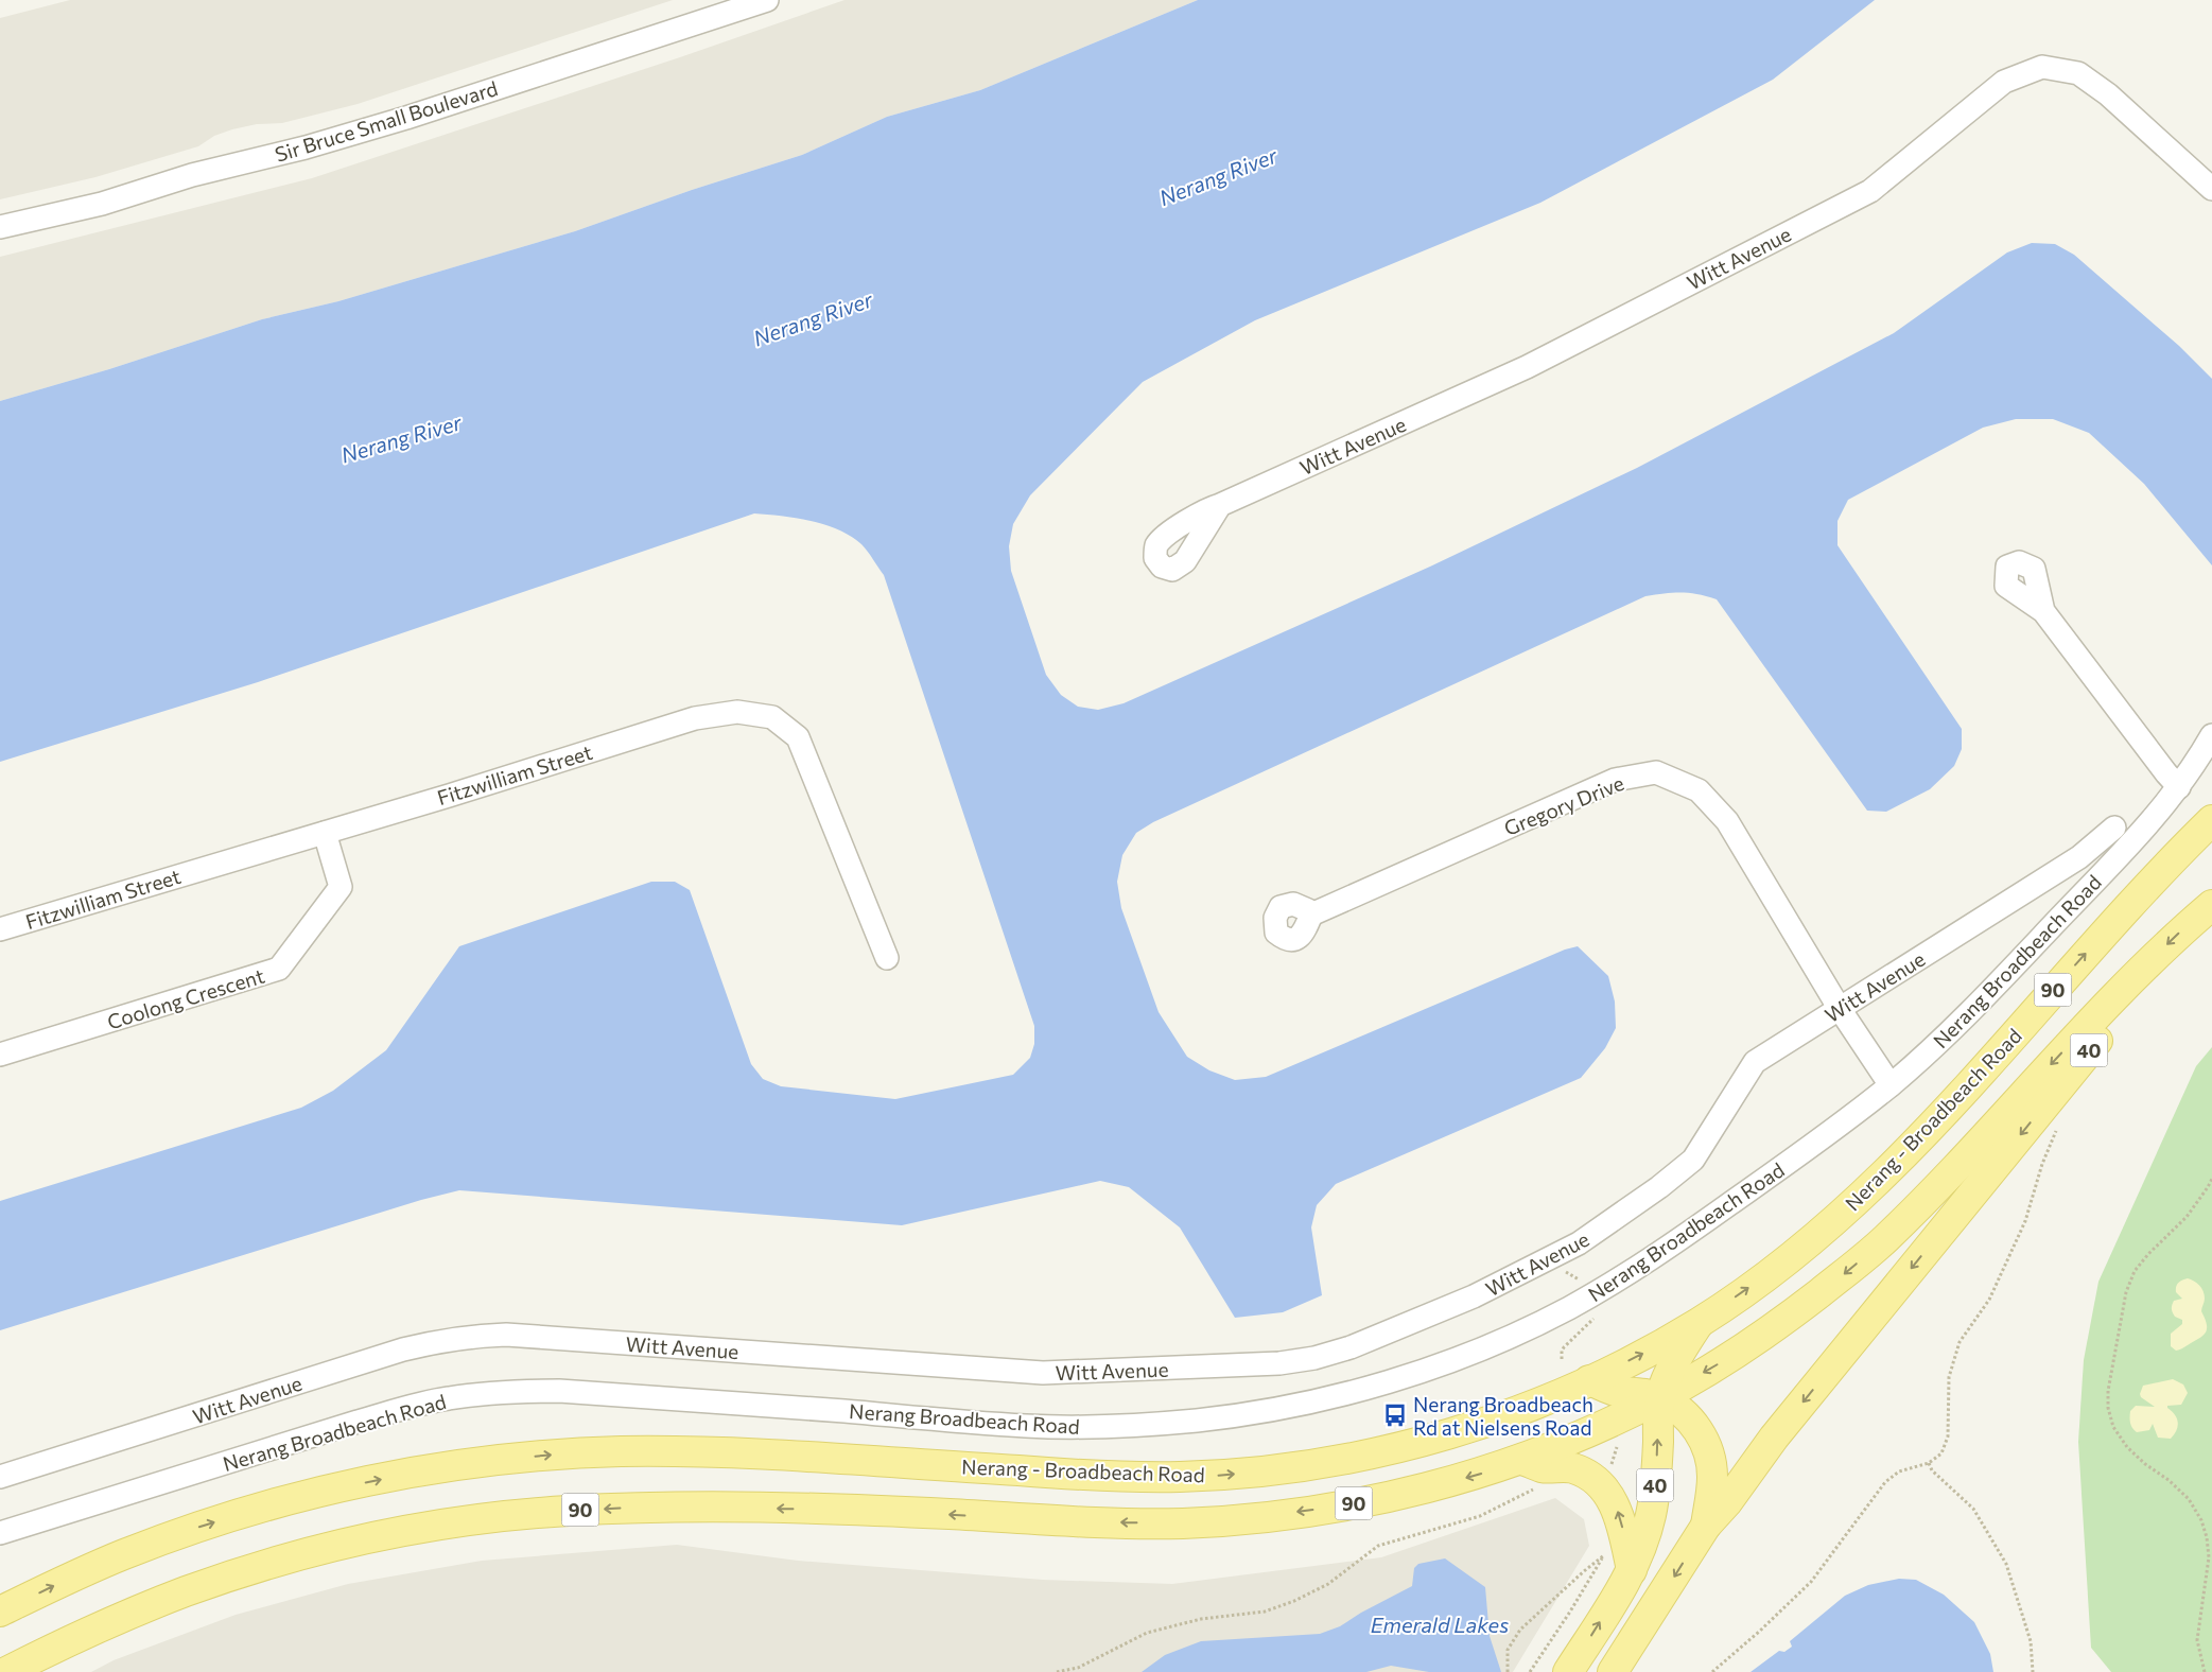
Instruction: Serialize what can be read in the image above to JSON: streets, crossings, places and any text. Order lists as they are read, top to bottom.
{
  "streets": {
    "main road": ["90", "40", "Nerang - Broadbeach Road"],
    "street": [
      "Sir Bruce Small Boulevard",
      "Witt Avenue",
      "Fitzwilliam Street",
      "Gregory Drive",
      "Nerang Broadbeach Road",
      "Coolong Crescent"
    ]
  },
  "crossings": [
    ["Witt Avenue", "Gregory Drive"],
    ["Fitzwilliam Street", "Coolong Crescent"],
    ["Gregory Drive", "Nerang Broadbeach Road"],
    ["90", "40"],
    ["40", "Nerang - Broadbeach Road"]
  ],
  "water": ["Nerang River", "Emerald Lakes"],
  "places": {
    "bus stop": ["Nerang Broadbeach Rd at Nielsens Road"]
  }
}
